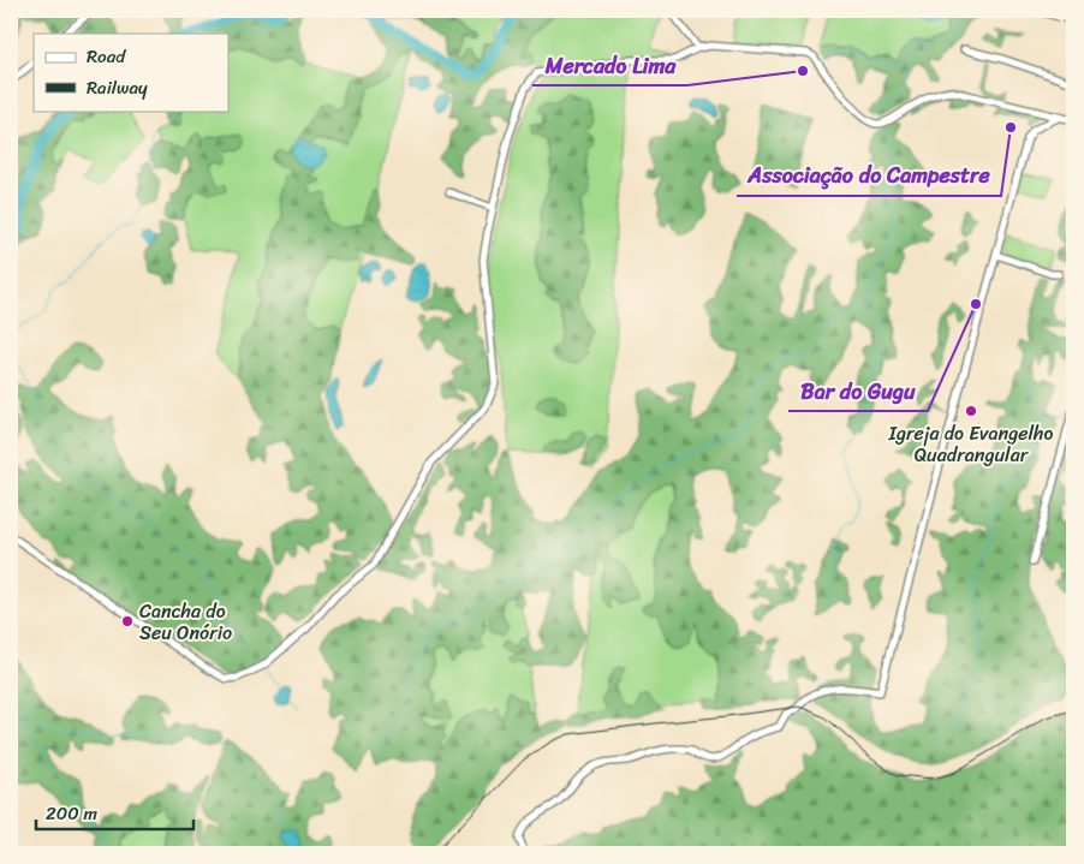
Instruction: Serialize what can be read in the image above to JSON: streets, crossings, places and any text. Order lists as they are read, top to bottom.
{
  "places": [
    "Mercado Lima",
    "Associação do Campestre",
    "Bar do Gugu",
    "Igreja do Evangelho Quadrangular",
    "Cancha do Seu Onório"
  ],
  "legend": ["Road", "Railway"],
  "scale_bar": "200 m"
}
